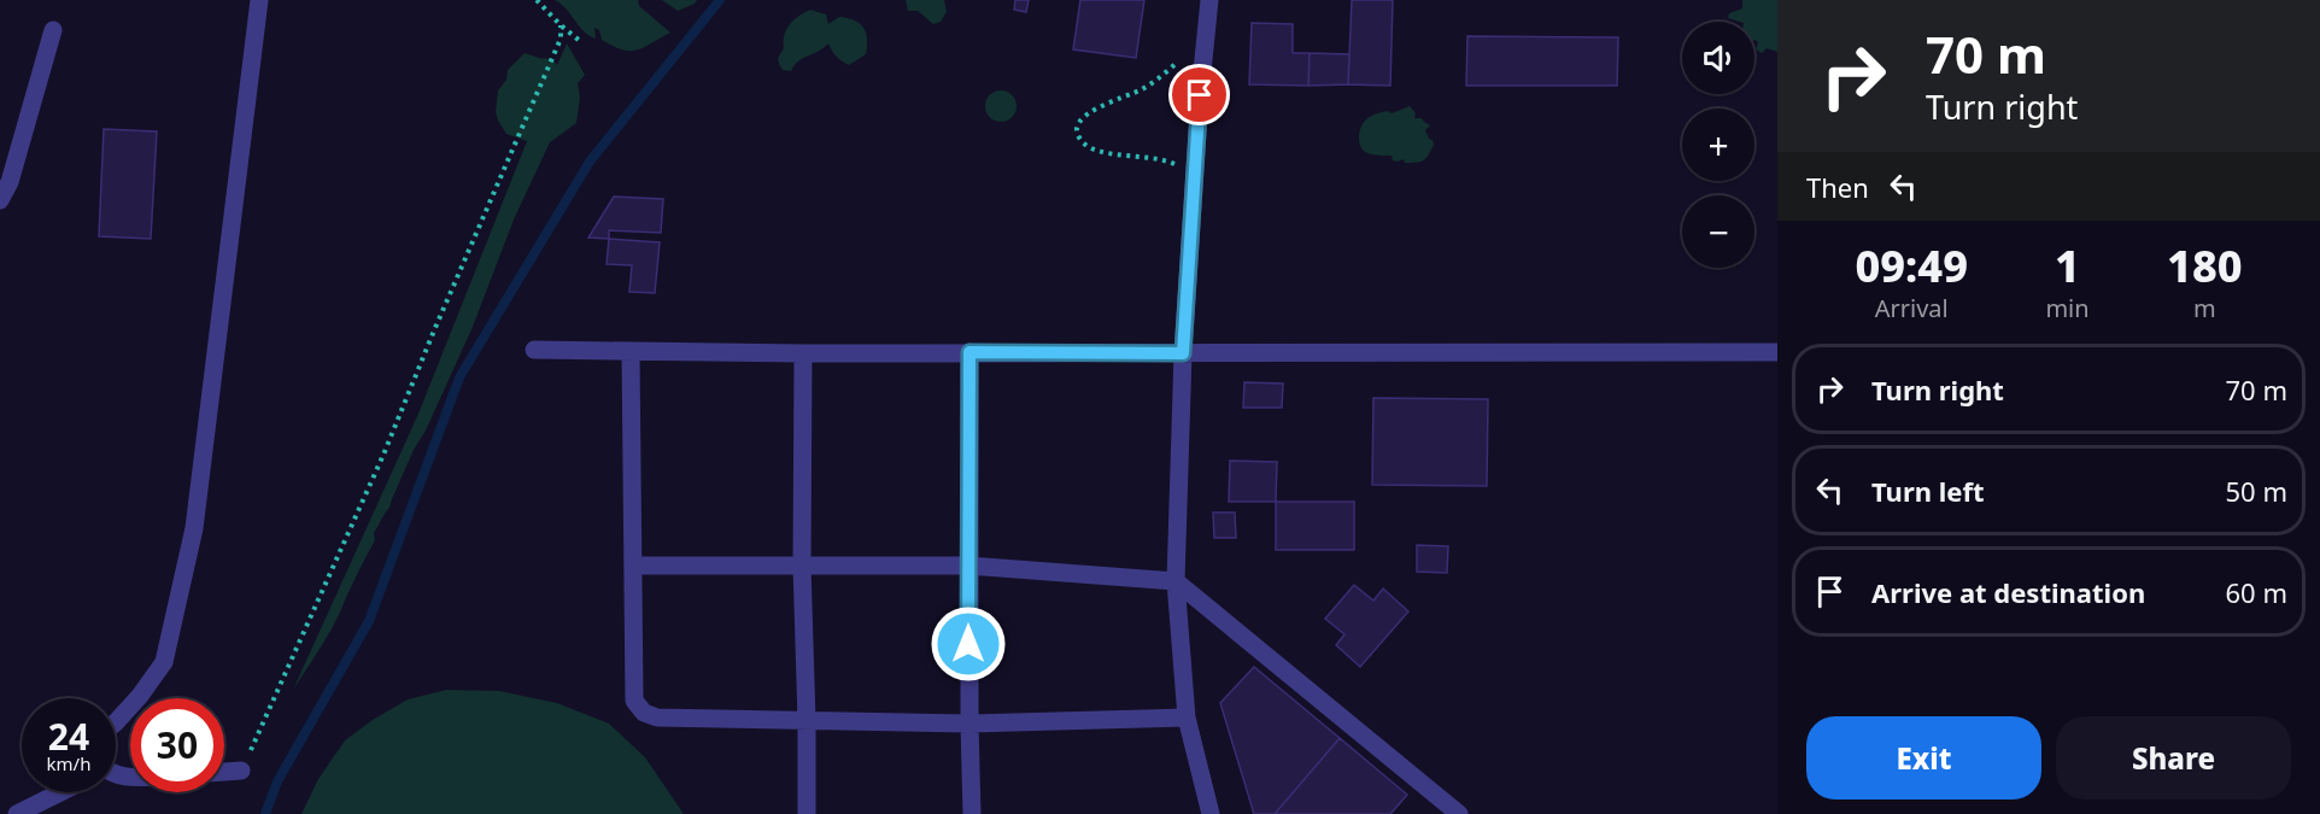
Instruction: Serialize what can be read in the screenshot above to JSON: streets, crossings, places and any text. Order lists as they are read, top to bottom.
{
  "page": {
    "turn": ["70 m", "Turn right"],
    "map_buttons": ["+", "−"],
    "then": "Then",
    "eta": [
      "09:49",
      "Arrival",
      "1",
      "min",
      "180",
      "m"
    ],
    "list": [
      {
        "name": "Turn right",
        "value": "70 m"
      },
      {
        "name": "Turn left",
        "value": "50 m"
      },
      {
        "name": "Arrive at destination",
        "value": "60 m"
      }
    ],
    "speed": "24 km/h",
    "limit": "30",
    "buttons": ["Exit", "Share"]
  }
}
